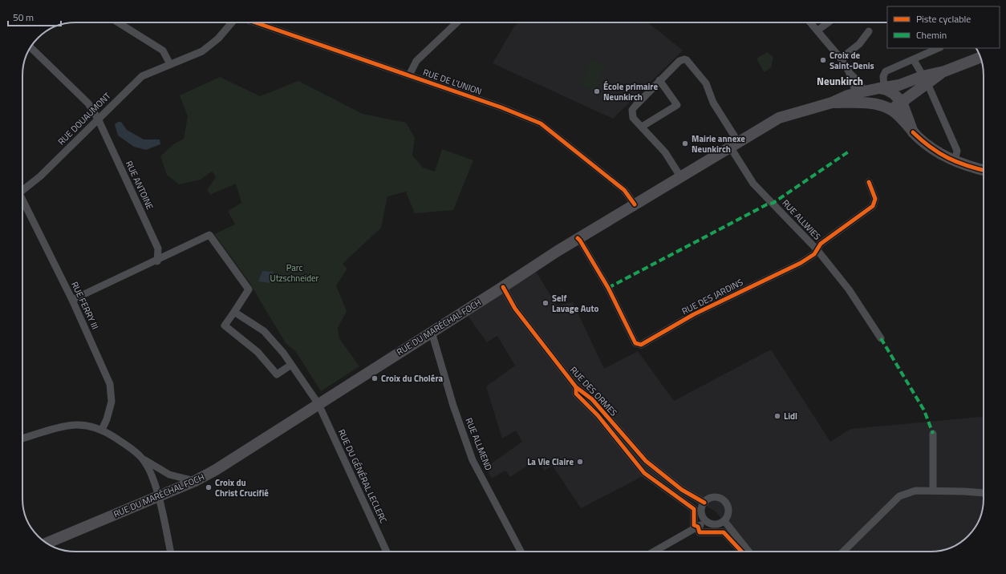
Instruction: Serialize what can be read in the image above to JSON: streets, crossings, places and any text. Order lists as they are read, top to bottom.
{
  "streets": {
    "main road": ["RUE DU MARÉCHAL FOCH"],
    "street": [
      "RUE DE L'UNION",
      "RUE DOUAUMONT",
      "RUE ANTOINE",
      "RUE ALLWIES",
      "RUE DES JARDINS",
      "RUE FERRY III",
      "RUE DES ORMES",
      "RUE ALLMEND",
      "RUE DU GÉNÉRAL LECLERC"
    ]
  },
  "crossings": [
    ["RUE DE L'UNION", "RUE DU MARÉCHAL FOCH"],
    ["RUE DOUAUMONT", "RUE ANTOINE"],
    ["RUE ALLWIES", "RUE DES JARDINS"],
    ["RUE ALLWIES", "RUE DU MARÉCHAL FOCH"],
    ["RUE DES JARDINS", "RUE DU MARÉCHAL FOCH"],
    ["RUE DU MARÉCHAL FOCH", "RUE DES ORMES"],
    ["RUE DU MARÉCHAL FOCH", "RUE ALLMEND"],
    ["RUE DU MARÉCHAL FOCH", "RUE DU GÉNÉRAL LECLERC"]
  ],
  "districts": ["Neunkirch"],
  "parks": ["Parc Utzschneider"],
  "places": [
    "Croix de Saint-Denis",
    "École primaire Neunkirch",
    "Mairie annexe Neunkirch",
    "Self Lavage Auto",
    "Croix du Choléra",
    "Lidl",
    "La Vie Claire",
    "Croix du Christ Crucifié"
  ],
  "legend": ["Piste cyclable", "Chemin"],
  "scale_bar": "50 m"
}
